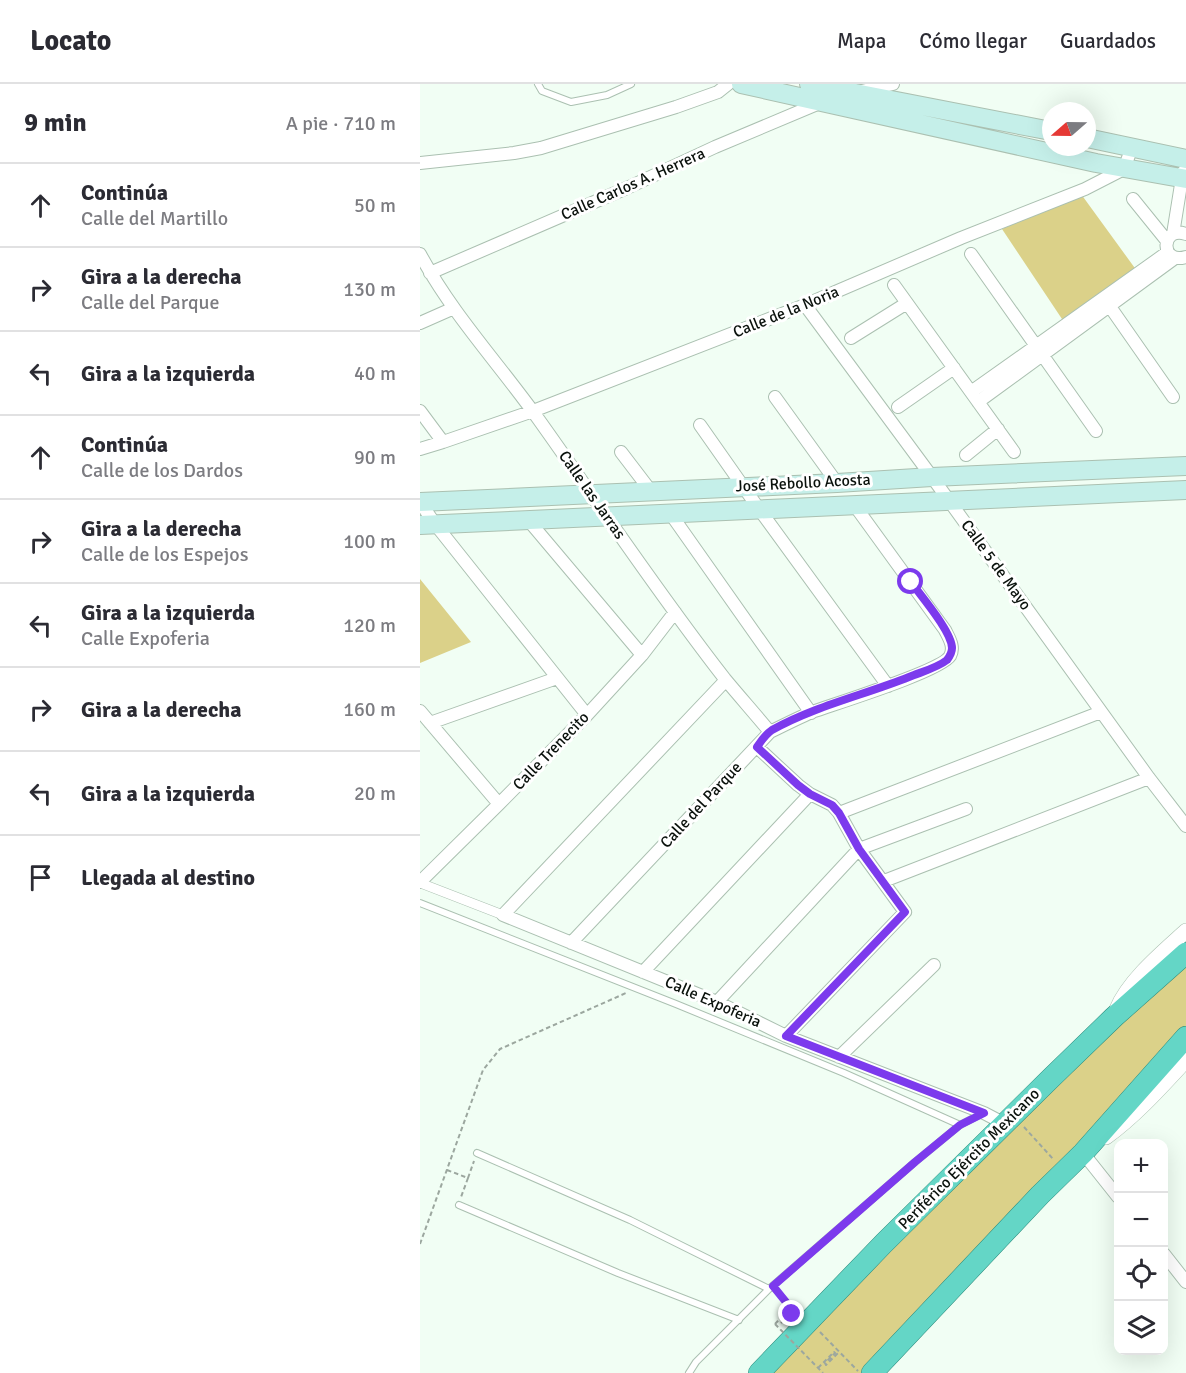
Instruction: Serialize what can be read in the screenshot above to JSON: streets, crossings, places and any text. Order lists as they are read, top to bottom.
{
  "streets": {
    "highway": ["Periférico Ejército Mexicano"],
    "main road": ["José Rebollo Acosta"],
    "street": [
      "Calle Carlos A. Herrera",
      "Calle de la Noria",
      "Calle las Jarras",
      "Calle 5 de Mayo",
      "Calle Trenecito",
      "Calle del Parque",
      "Calle Expoferia"
    ]
  },
  "crossings": [
    ["Calle Carlos A. Herrera", "Calle las Jarras"],
    ["Calle de la Noria", "Calle las Jarras"],
    ["Calle de la Noria", "Calle 5 de Mayo"],
    ["José Rebollo Acosta", "Calle las Jarras"],
    ["José Rebollo Acosta", "Calle 5 de Mayo"],
    ["José Rebollo Acosta", "Calle del Parque"],
    ["Calle las Jarras", "Calle Trenecito"],
    ["Calle las Jarras", "Calle del Parque"],
    ["Calle Trenecito", "Calle Expoferia"],
    ["Calle del Parque", "Calle Expoferia"],
    ["Calle Expoferia", "Periférico Ejército Mexicano"]
  ],
  "north": "left",
  "page": {
    "header": "Locato",
    "nav": ["Mapa", "Cómo llegar", "Guardados"],
    "heading": ["9 min", "A pie · 710 m"],
    "list": [
      ["Continúa", "Calle del Martillo", "50 m"],
      ["Gira a la derecha", "Calle del Parque", "130 m"],
      ["Gira a la izquierda", "40 m"],
      ["Continúa", "Calle de los Dardos", "90 m"],
      ["Gira a la derecha", "Calle de los Espejos", "100 m"],
      ["Gira a la izquierda", "Calle Expoferia", "120 m"],
      ["Gira a la derecha", "160 m"],
      ["Gira a la izquierda", "20 m"],
      "Llegada al destino"
    ],
    "map_buttons": ["+", "−"]
  }
}
